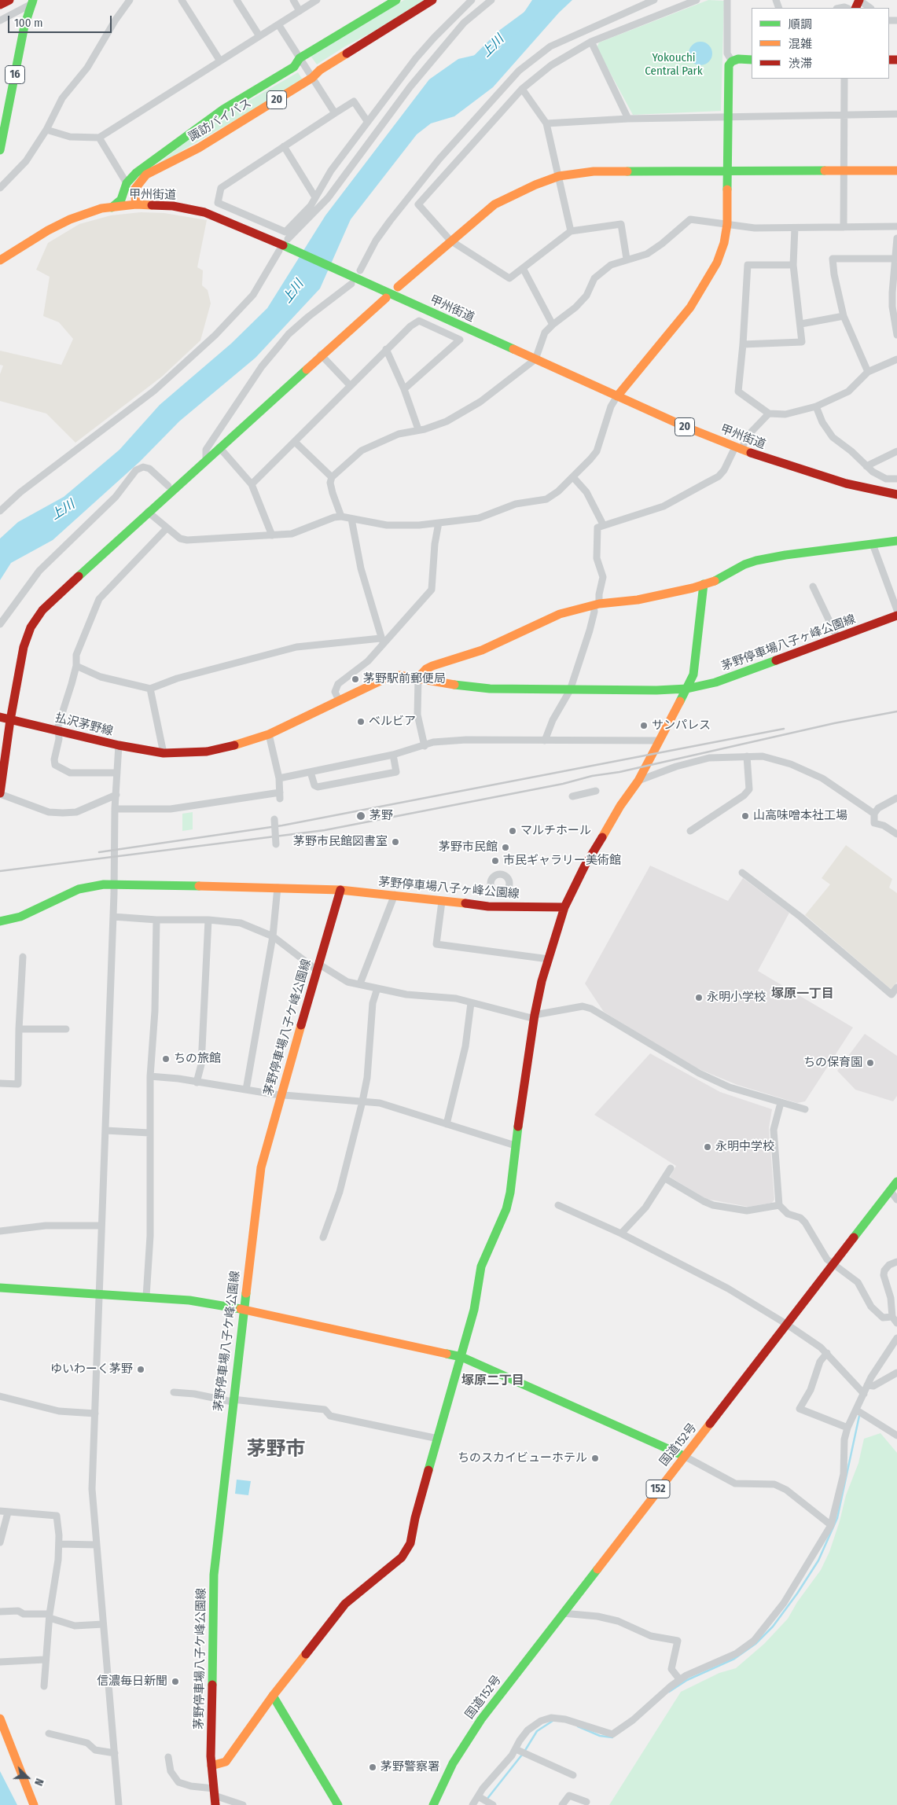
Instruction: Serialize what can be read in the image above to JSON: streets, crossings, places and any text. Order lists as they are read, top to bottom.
{
  "streets": {
    "main road": [
      "16",
      "20",
      "諏訪バイパス",
      "甲州街道",
      "茅野停車場八子ヶ峰公園線",
      "払沢茅野線",
      "茅野停車場八子ケ峰公園線",
      "国道152号",
      "152"
    ]
  },
  "crossings": [
    ["諏訪バイパス", "甲州街道"],
    ["茅野停車場八子ヶ峰公園線", "茅野停車場八子ケ峰公園線"]
  ],
  "districts": ["塚原一丁目", "塚原二丁目", "茅野市"],
  "water": ["上川"],
  "parks": ["Yokouchi Central Park"],
  "places": [
    "茅野駅前郵便局",
    "ベルビア",
    "サンパレス",
    "茅野",
    "山高味噌本社工場",
    "マルチホール",
    "茅野市民館図書室",
    "茅野市民館",
    "市民ギャラリー美術館",
    "永明小学校",
    "ちの旅館",
    "ちの保育園",
    "永明中学校",
    "ゆいわーく茅野",
    "ちのスカイビューホテル",
    "信濃毎日新聞",
    "茅野警察署"
  ],
  "legend": ["順調", "混雑", "渋滞"],
  "scale_bar": "100 m",
  "north": "right"
}
